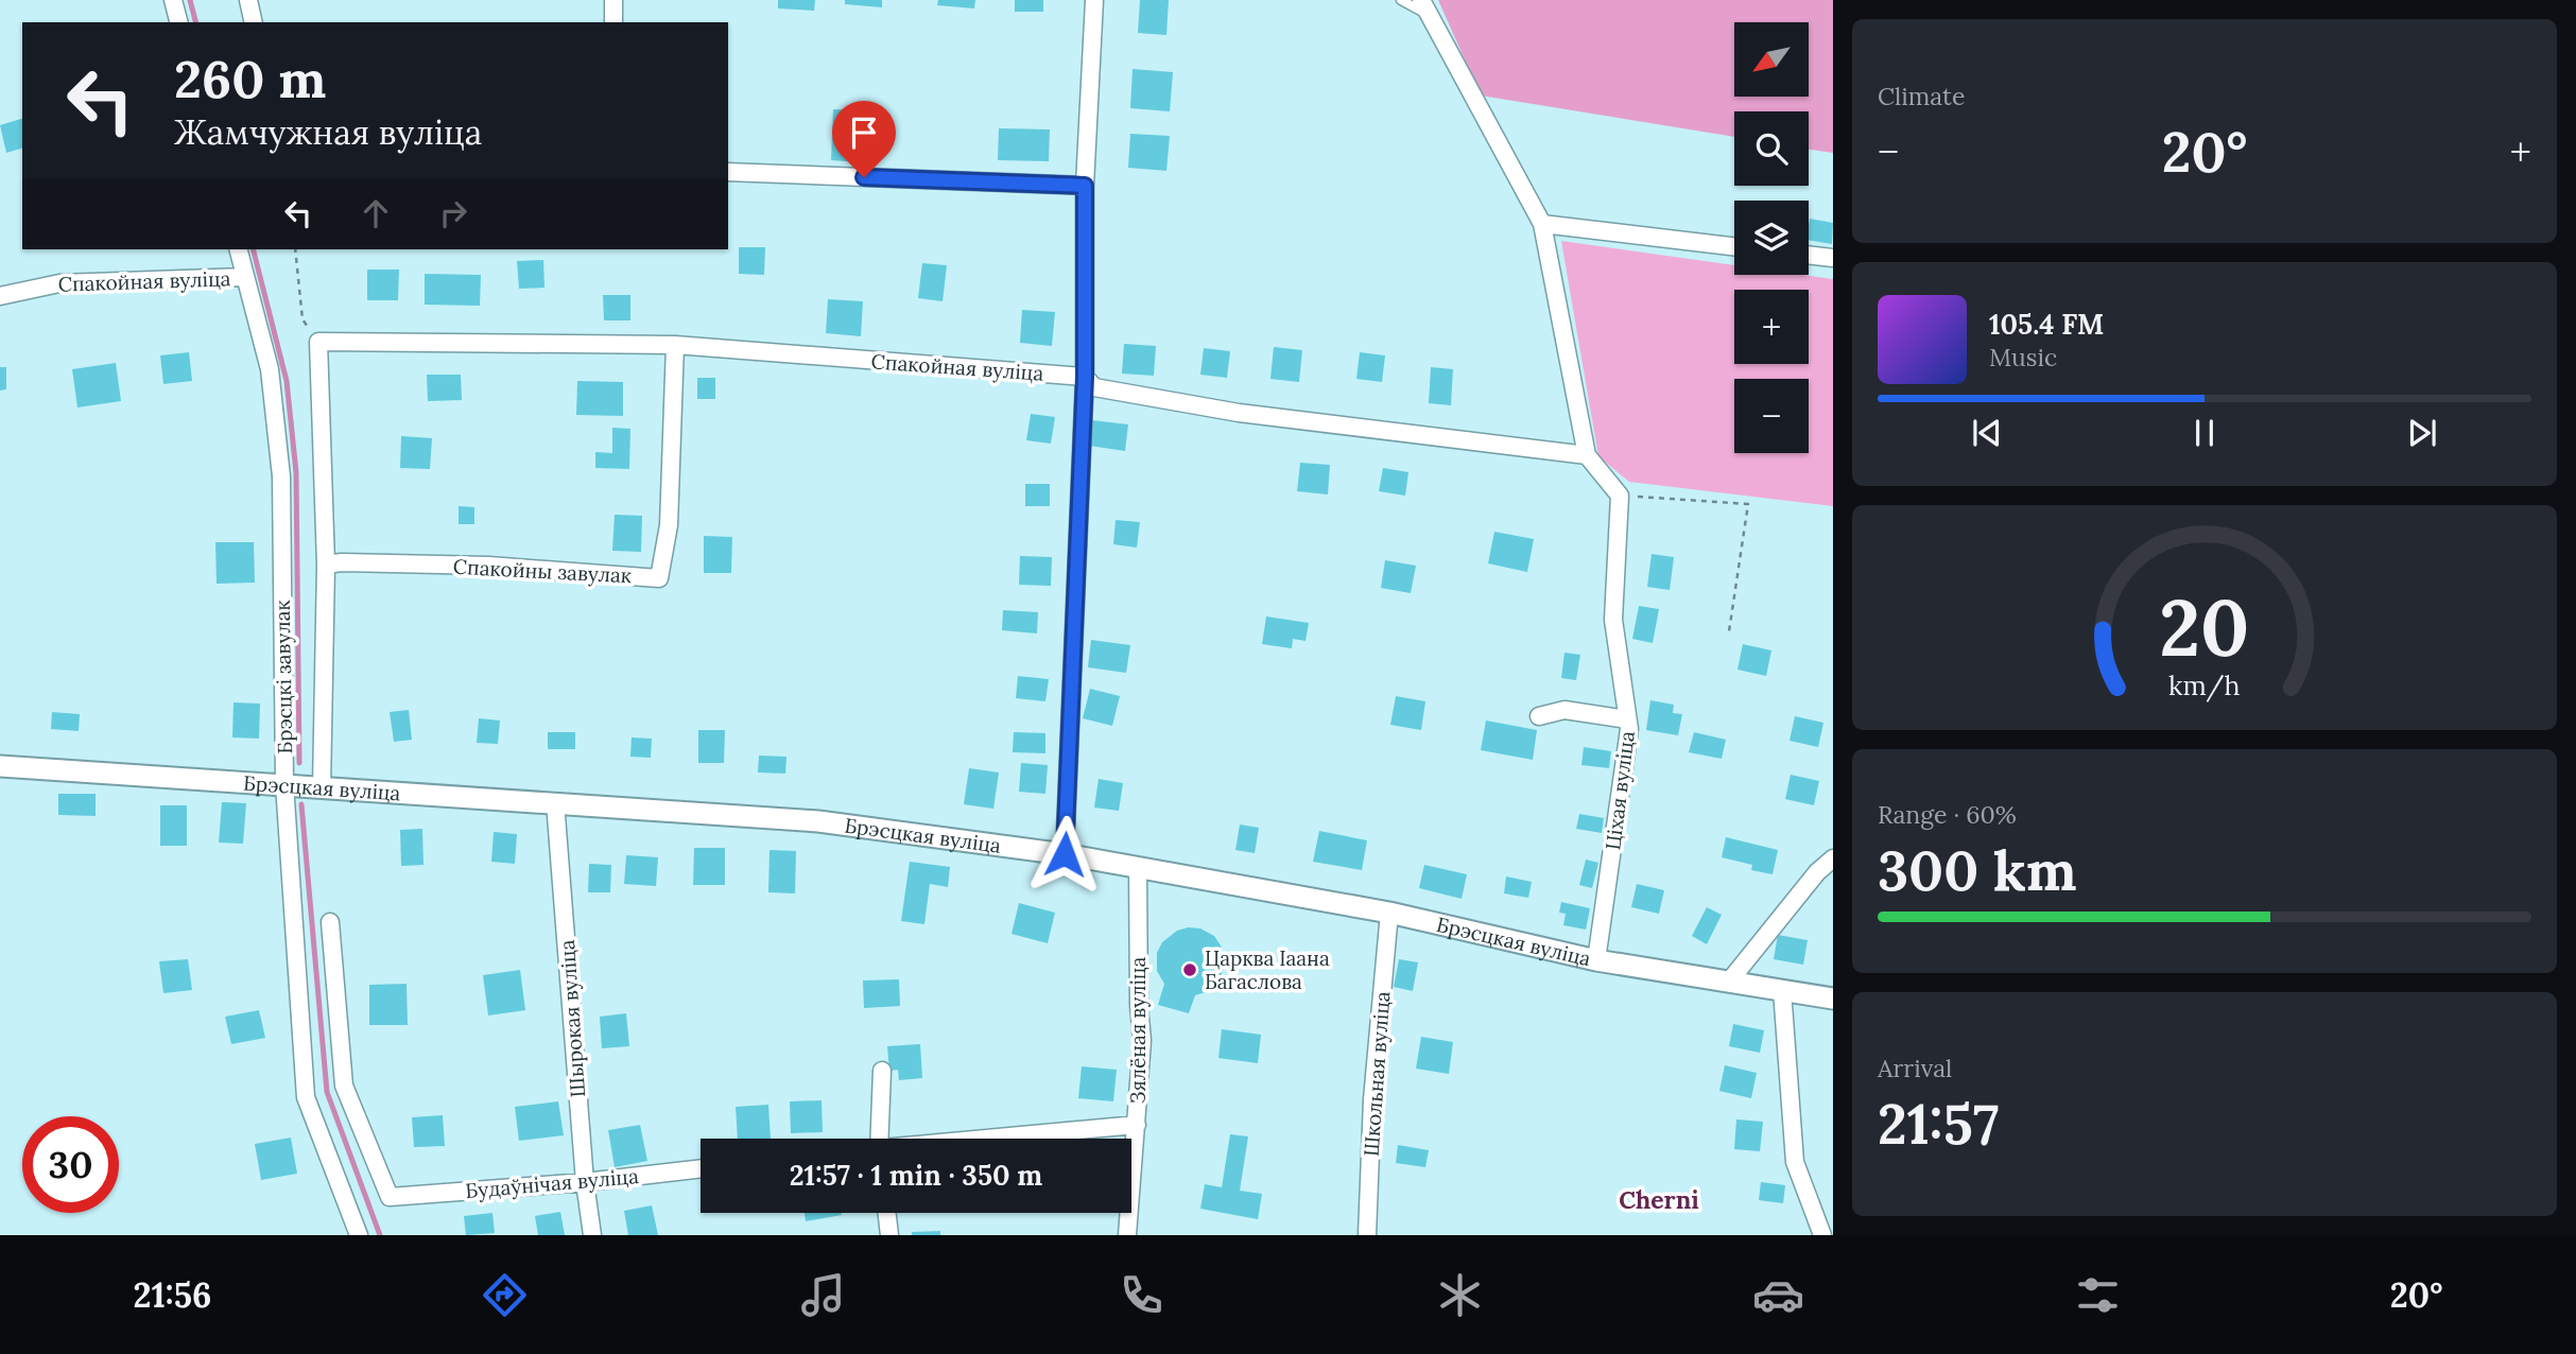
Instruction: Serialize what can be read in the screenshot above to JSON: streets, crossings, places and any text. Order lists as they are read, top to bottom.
{
  "streets": {
    "street": [
      "Спакойная вуліца",
      "Спакойны завулак",
      "Брэсцкі завулак",
      "Брэсцкая вуліца",
      "Ціхая вуліца",
      "Шырокая вуліца",
      "Зялёная вуліца",
      "Школьная вуліца",
      "Будаўнічая вуліца"
    ]
  },
  "crossings": [
    ["Спакойная вуліца", "Спакойны завулак"],
    ["Спакойная вуліца", "Брэсцкі завулак"],
    ["Брэсцкі завулак", "Брэсцкая вуліца"],
    ["Брэсцкая вуліца", "Ціхая вуліца"],
    ["Брэсцкая вуліца", "Шырокая вуліца"],
    ["Брэсцкая вуліца", "Зялёная вуліца"],
    ["Брэсцкая вуліца", "Школьная вуліца"],
    ["Шырокая вуліца", "Будаўнічая вуліца"]
  ],
  "districts": ["Cherni"],
  "places": ["Царква Іаана Багаслова"],
  "north": "bottom left",
  "page": {
    "tile": [
      "Climate",
      ["Range · 60%", "300 km"],
      ["Arrival", "21:57"]
    ],
    "map_buttons": ["+", "−"],
    "turn": ["260 m", "Жамчужная вуліца"],
    "heat": ["−", "20°", "+"],
    "song": ["105.4 FM", "Music"],
    "limit": "30",
    "trip": "21:57 · 1 min · 350 m",
    "tabs": ["21:56", "20°"],
    "gauge": ["20", "km/h"]
  }
}
